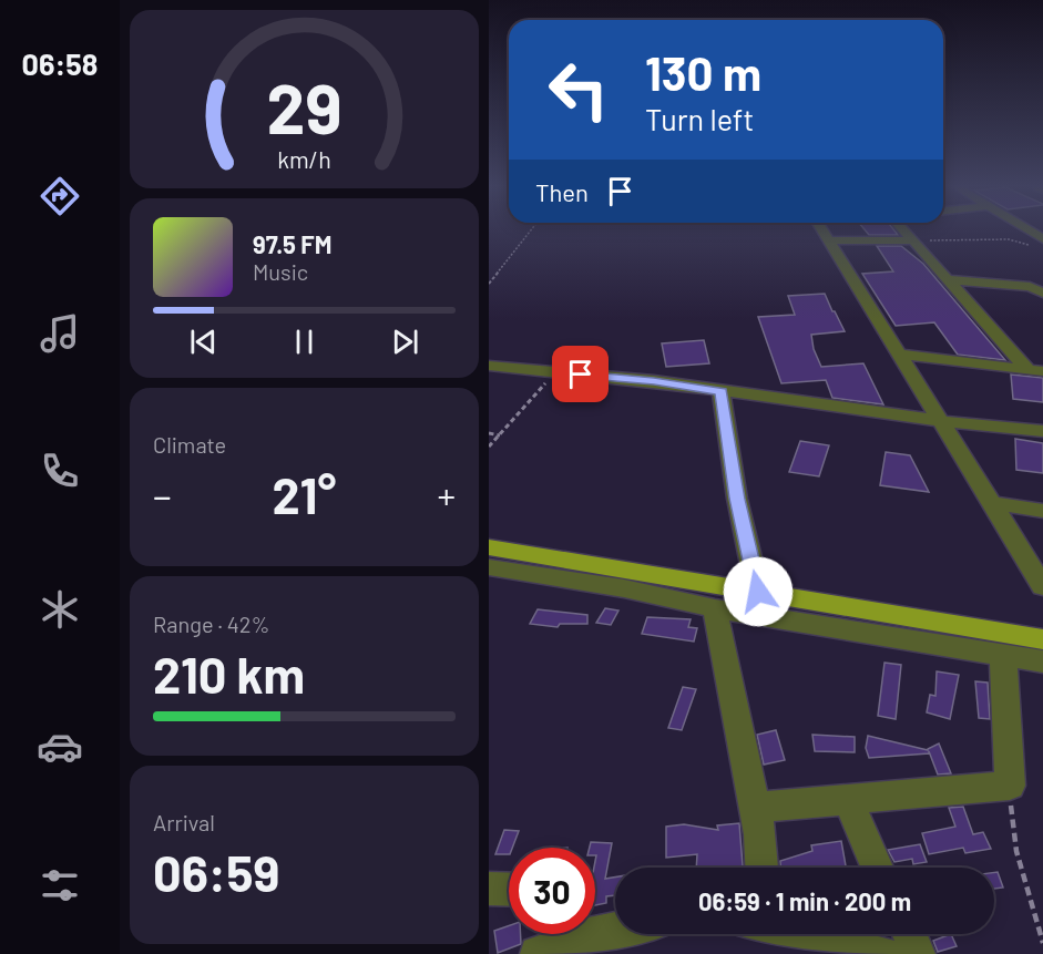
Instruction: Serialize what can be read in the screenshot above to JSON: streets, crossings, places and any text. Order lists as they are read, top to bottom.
{
  "page": {
    "tabs": "06:58",
    "turn": ["130 m", "Turn left"],
    "then": "Then",
    "song": ["97.5 FM", "Music"],
    "tile": [
      "Climate",
      ["Range · 42%", "210 km"],
      ["Arrival", "06:59"]
    ],
    "heat": ["−", "21°", "+"],
    "limit": "30",
    "trip": "06:59 · 1 min · 200 m",
    "gauge": ["29", "km/h"]
  }
}
